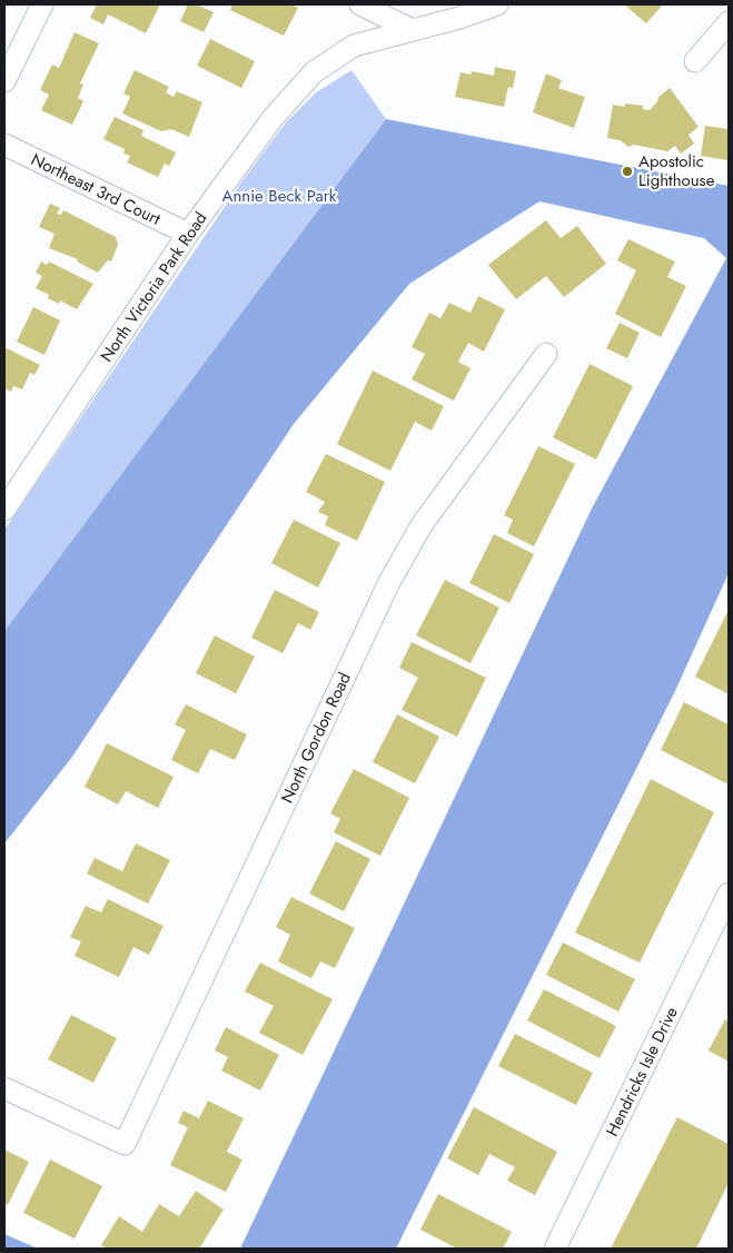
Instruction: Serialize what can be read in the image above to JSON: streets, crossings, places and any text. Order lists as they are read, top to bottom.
{
  "streets": {
    "street": [
      "Northeast 3rd Court",
      "North Victoria Park Road",
      "North Gordon Road",
      "Hendricks Isle Drive"
    ]
  },
  "crossings": [
    ["Northeast 3rd Court", "North Victoria Park Road"]
  ],
  "parks": ["Annie Beck Park"],
  "places": ["Apostolic Lighthouse"]
}
